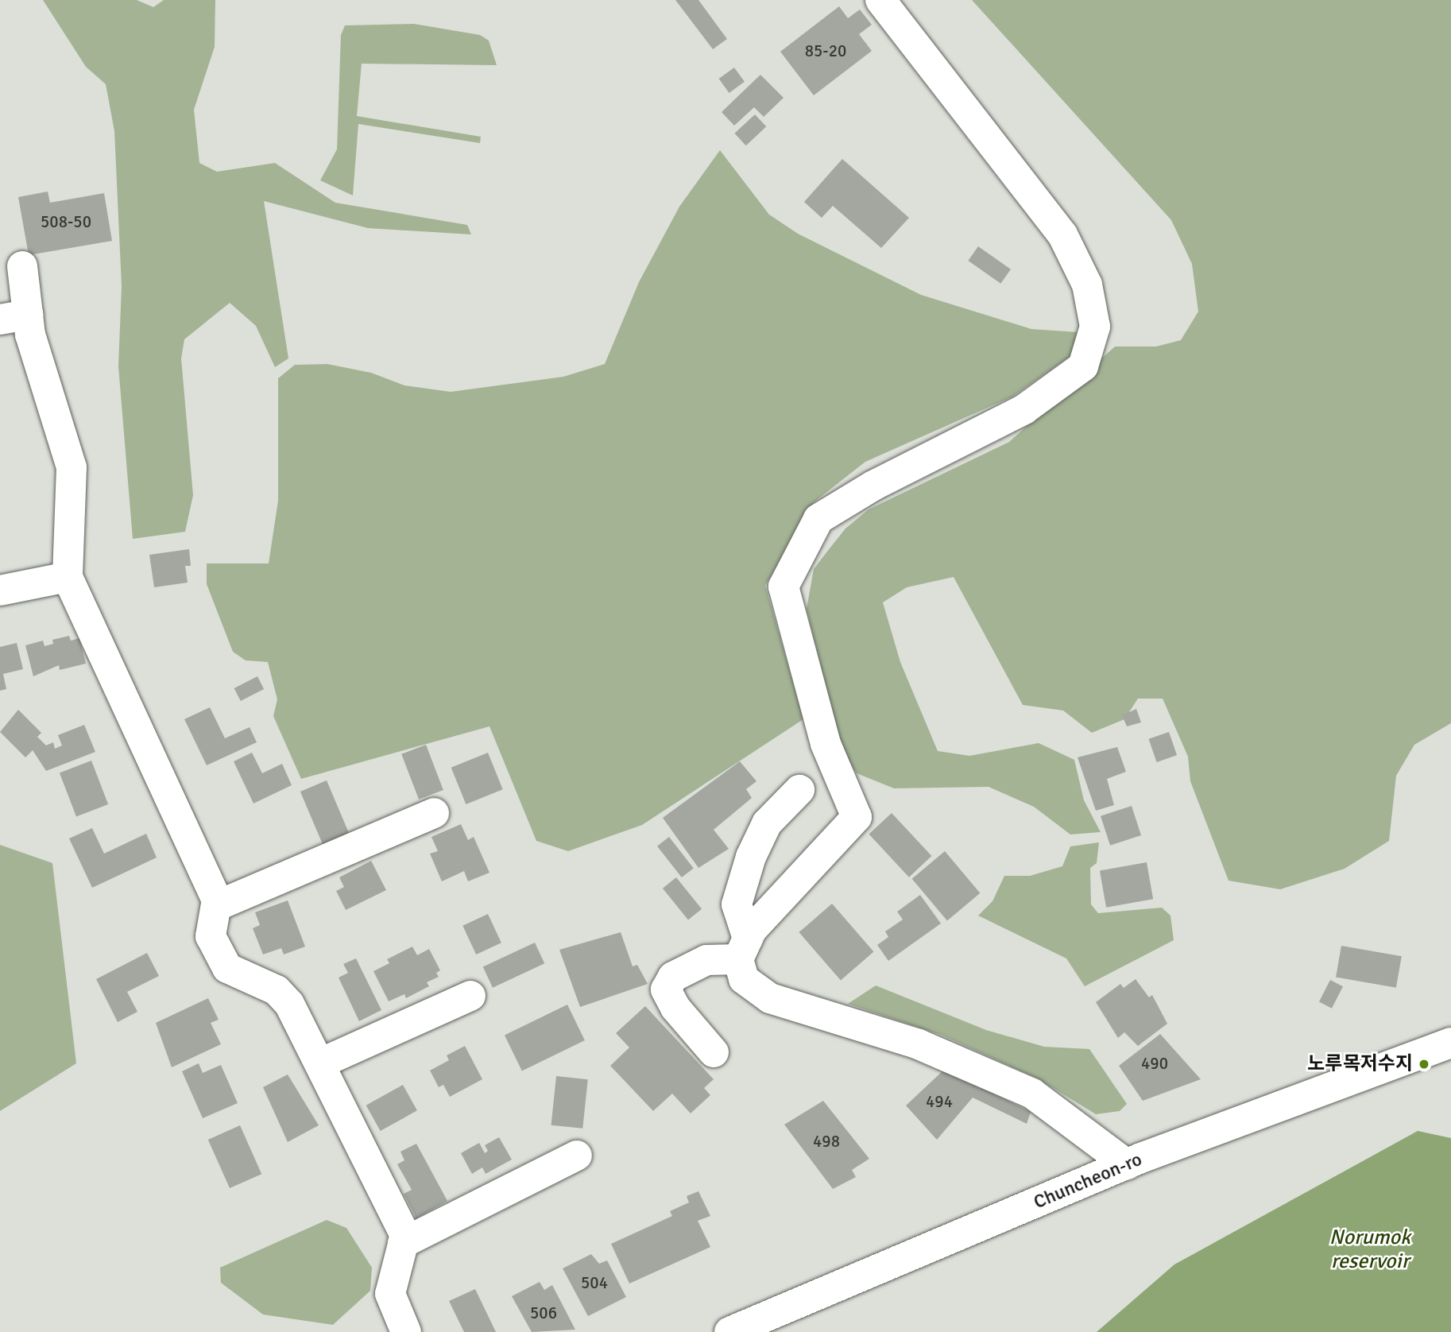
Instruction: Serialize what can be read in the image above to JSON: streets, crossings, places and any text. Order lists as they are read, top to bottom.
{
  "streets": {
    "street": ["Chuncheon-ro"]
  },
  "water": ["Norumok reservoir"],
  "places": ["노루목저수지"],
  "house_numbers": [
    "85-20",
    "508-50",
    "490",
    "494",
    "498",
    "504",
    "506"
  ]
}
